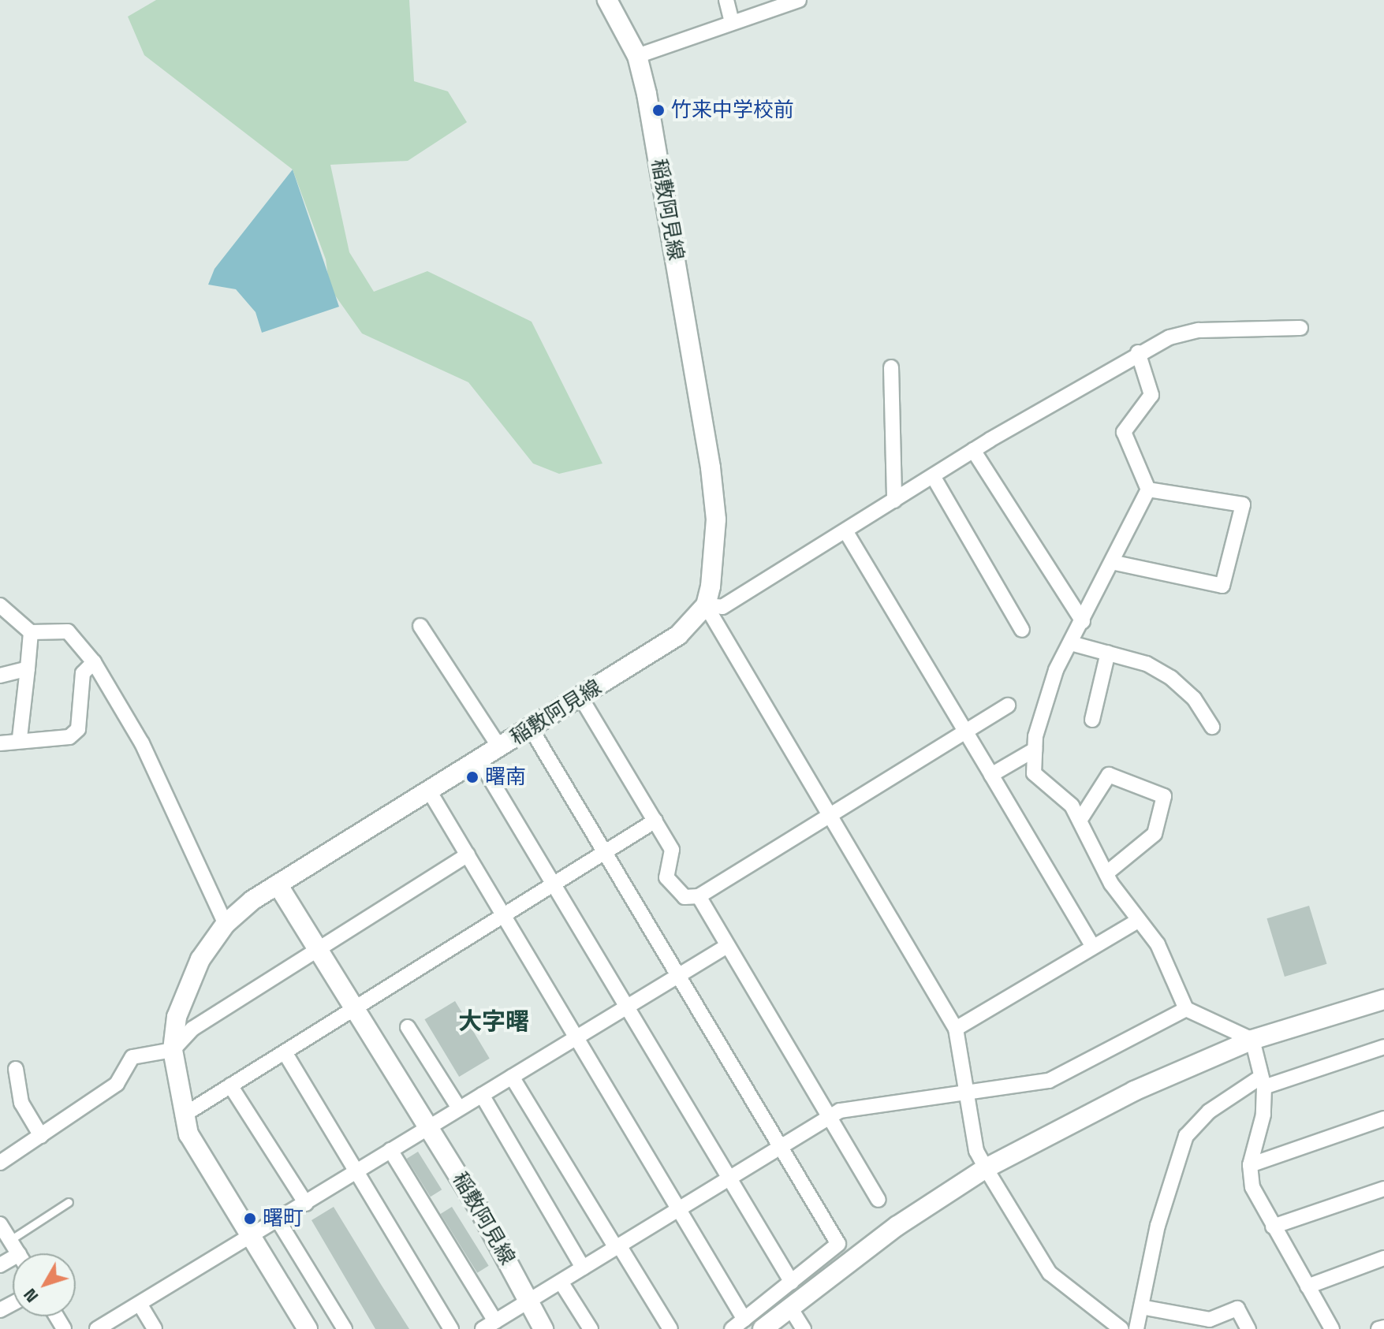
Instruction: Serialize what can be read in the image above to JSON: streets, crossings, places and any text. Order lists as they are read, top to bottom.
{
  "streets": {
    "main road": ["稲敷阿見線"]
  },
  "districts": ["大字曙"],
  "places": ["竹来中学校前", "曙南", "曙町"],
  "north": "bottom left"
}
